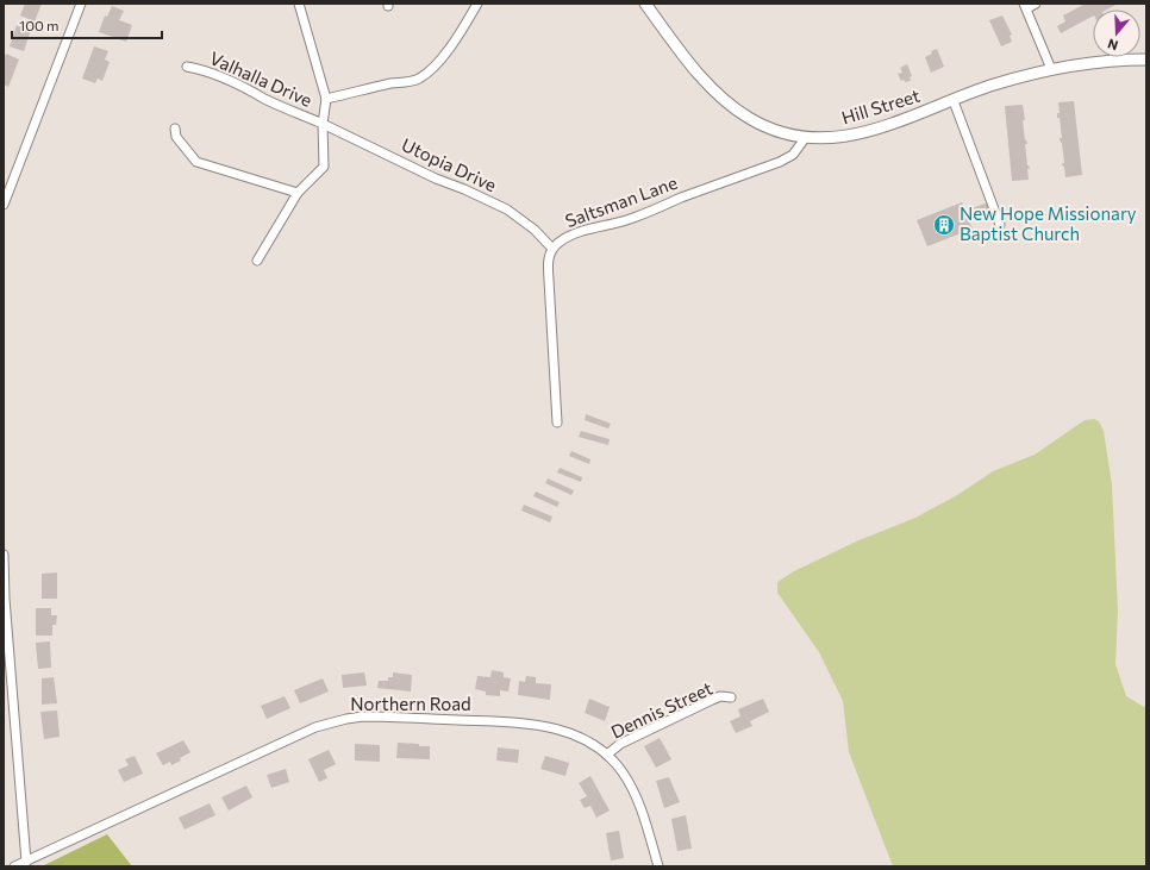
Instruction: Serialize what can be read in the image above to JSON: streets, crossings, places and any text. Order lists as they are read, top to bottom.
{
  "streets": {
    "street": [
      "Valhalla Drive",
      "Hill Street",
      "Utopia Drive",
      "Saltsman Lane",
      "Northern Road",
      "Dennis Street"
    ]
  },
  "crossings": [
    ["Valhalla Drive", "Utopia Drive"],
    ["Hill Street", "Saltsman Lane"],
    ["Utopia Drive", "Saltsman Lane"],
    ["Northern Road", "Dennis Street"]
  ],
  "places": {
    "building": ["New Hope Missionary Baptist Church"]
  },
  "scale_bar": "100 m",
  "north": "bottom"
}
